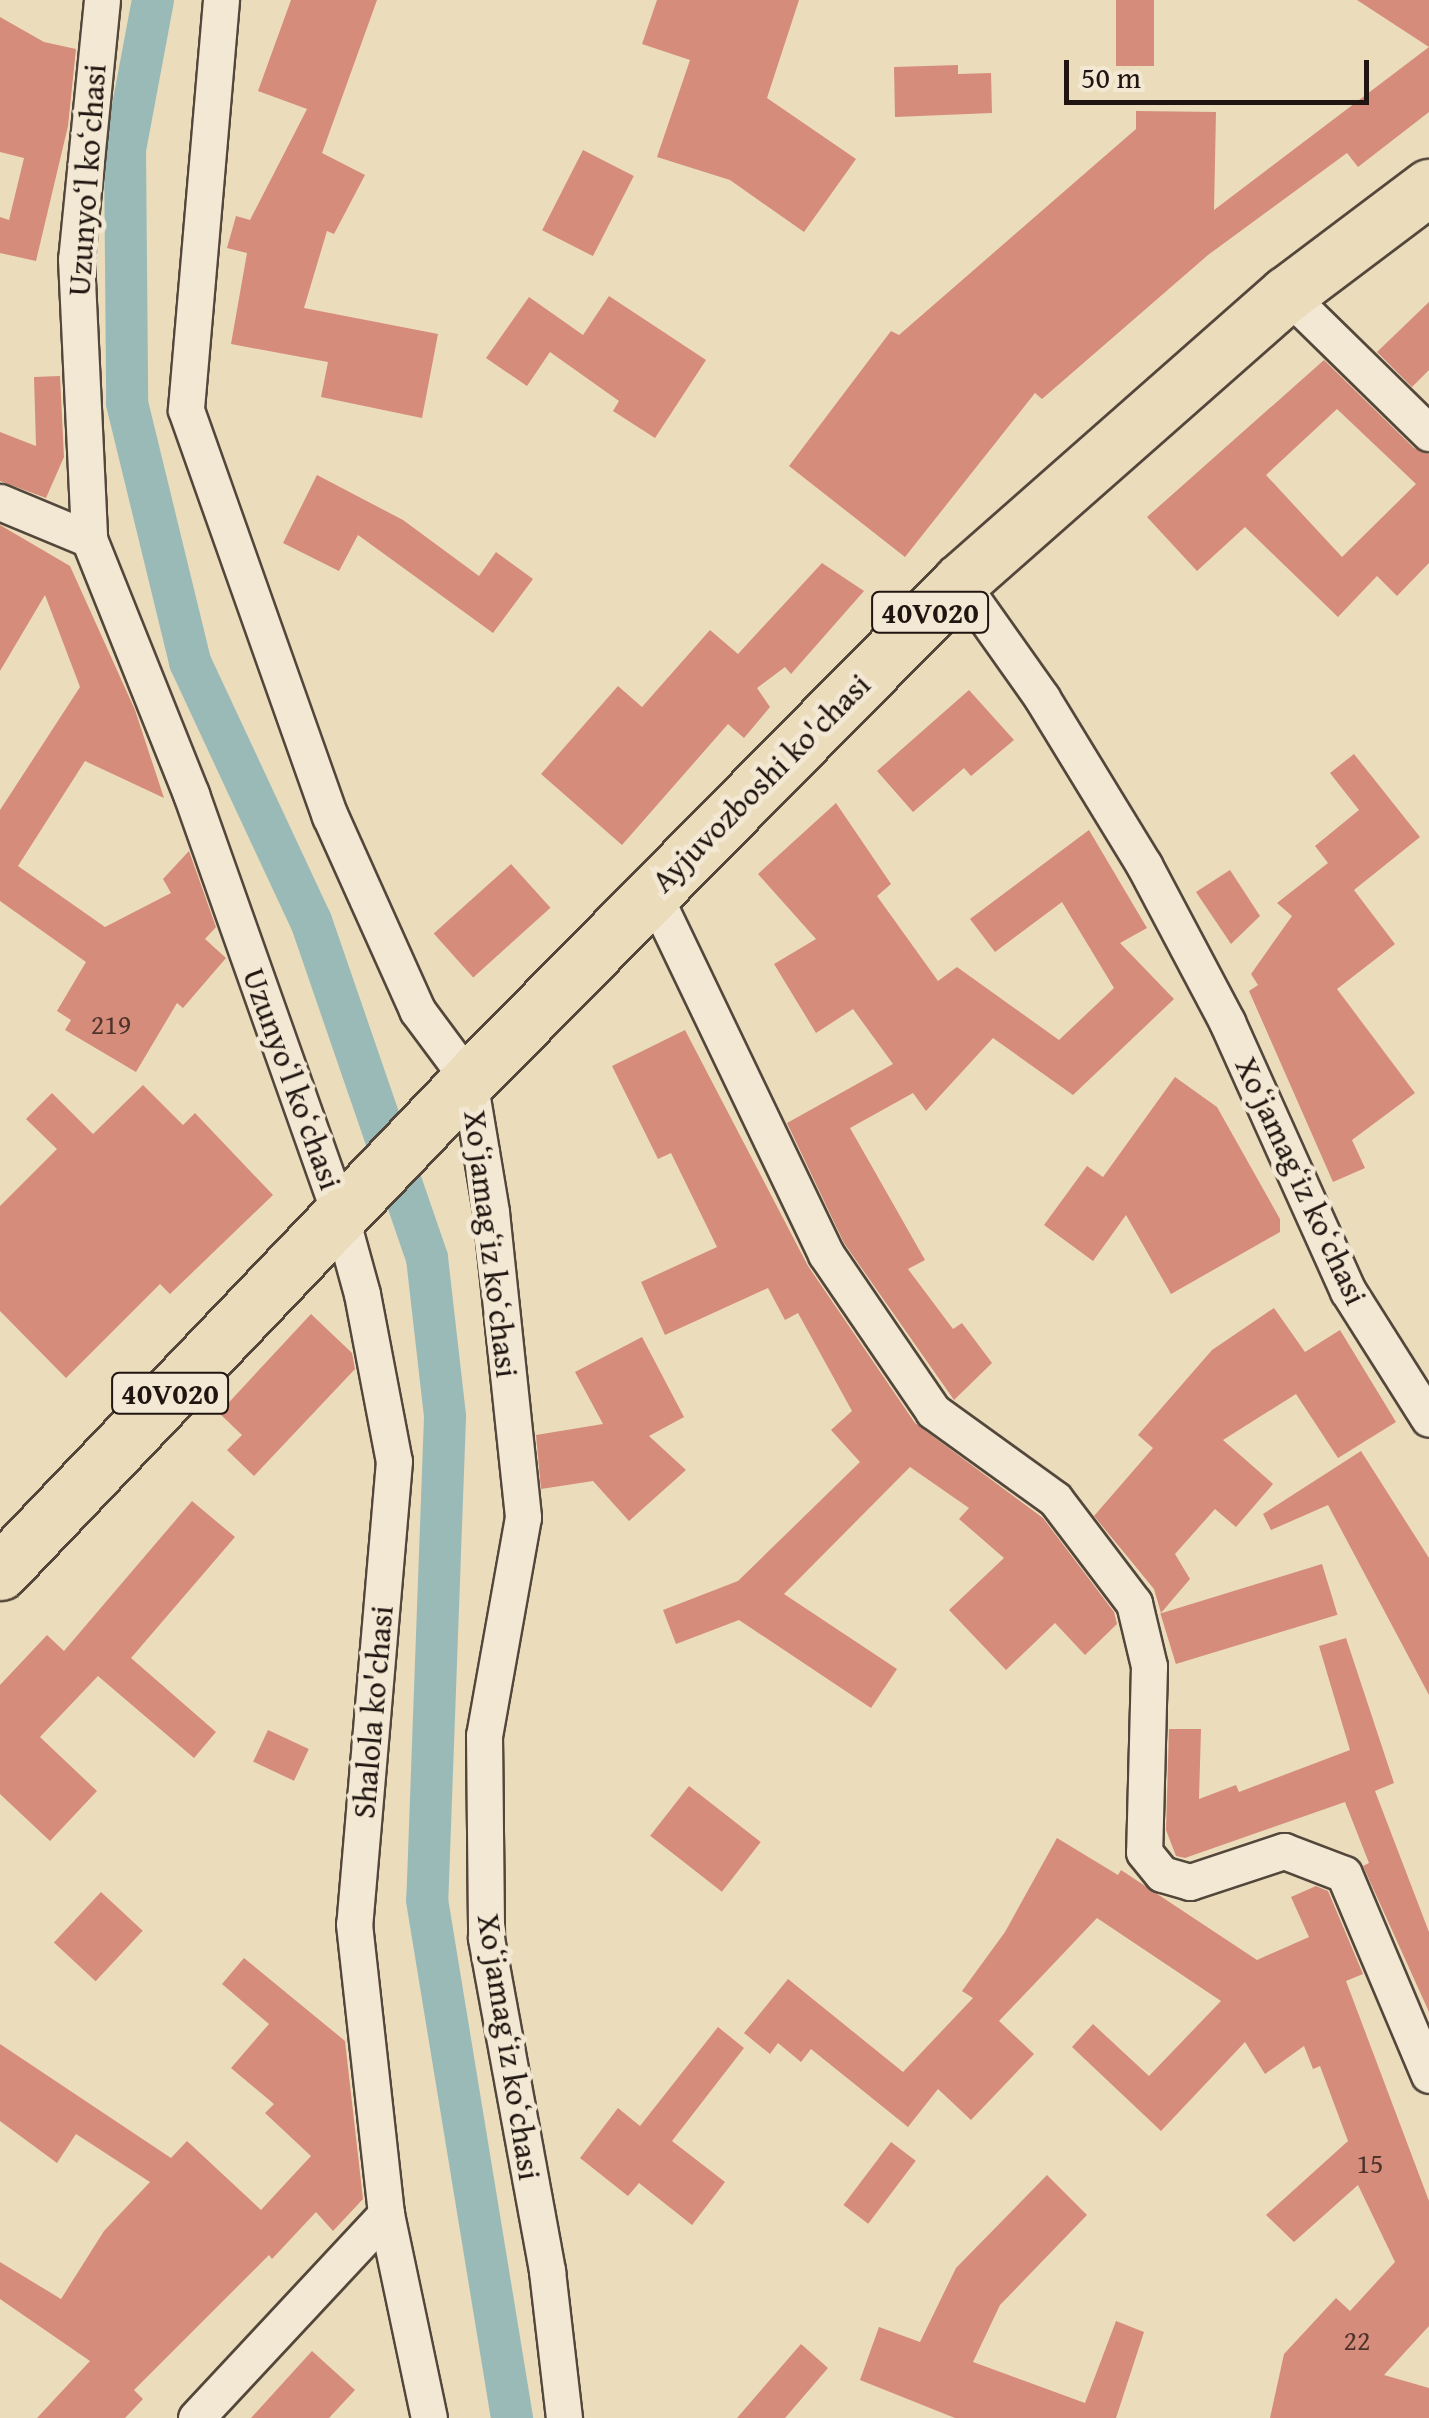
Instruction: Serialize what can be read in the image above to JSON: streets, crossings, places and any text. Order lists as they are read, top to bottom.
{
  "streets": {
    "main road": ["Uzunyoʻl koʻchasi", "40V020", "Ayjuvozboshi ko'chasi"],
    "street": ["Xoʻjamagʻiz koʻchasi", "Shalola ko'chasi"]
  },
  "crossings": [
    ["Uzunyoʻl koʻchasi", "40V020"],
    ["Uzunyoʻl koʻchasi", "Shalola ko'chasi"],
    ["40V020", "Ayjuvozboshi ko'chasi"],
    ["40V020", "Xoʻjamagʻiz koʻchasi"],
    ["40V020", "Shalola ko'chasi"],
    ["Ayjuvozboshi ko'chasi", "Xoʻjamagʻiz koʻchasi"]
  ],
  "house_numbers": ["219", "15", "22"],
  "scale_bar": "50 m"
}
